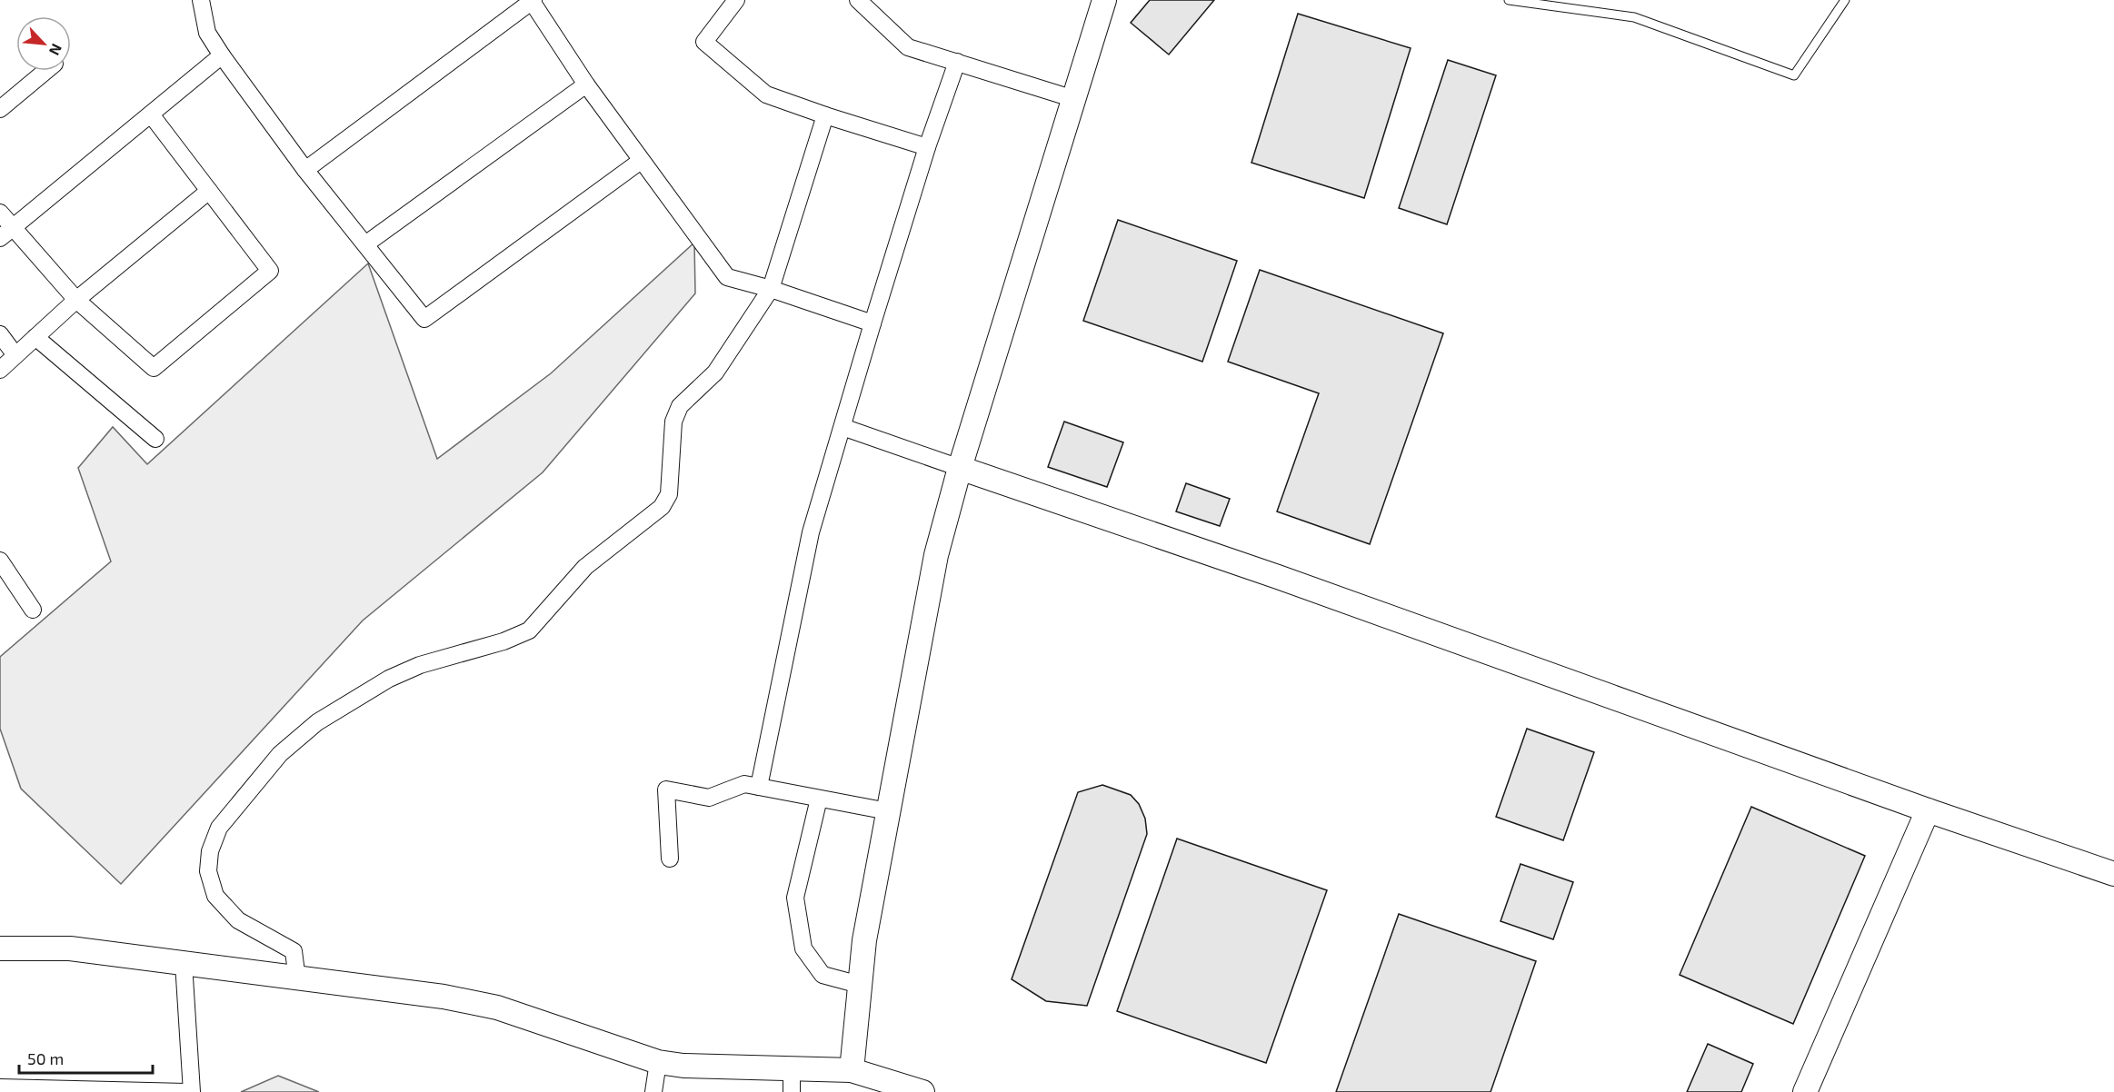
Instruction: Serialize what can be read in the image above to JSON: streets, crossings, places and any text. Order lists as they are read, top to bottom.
{
  "scale_bar": "50 m",
  "north": "bottom right"
}
